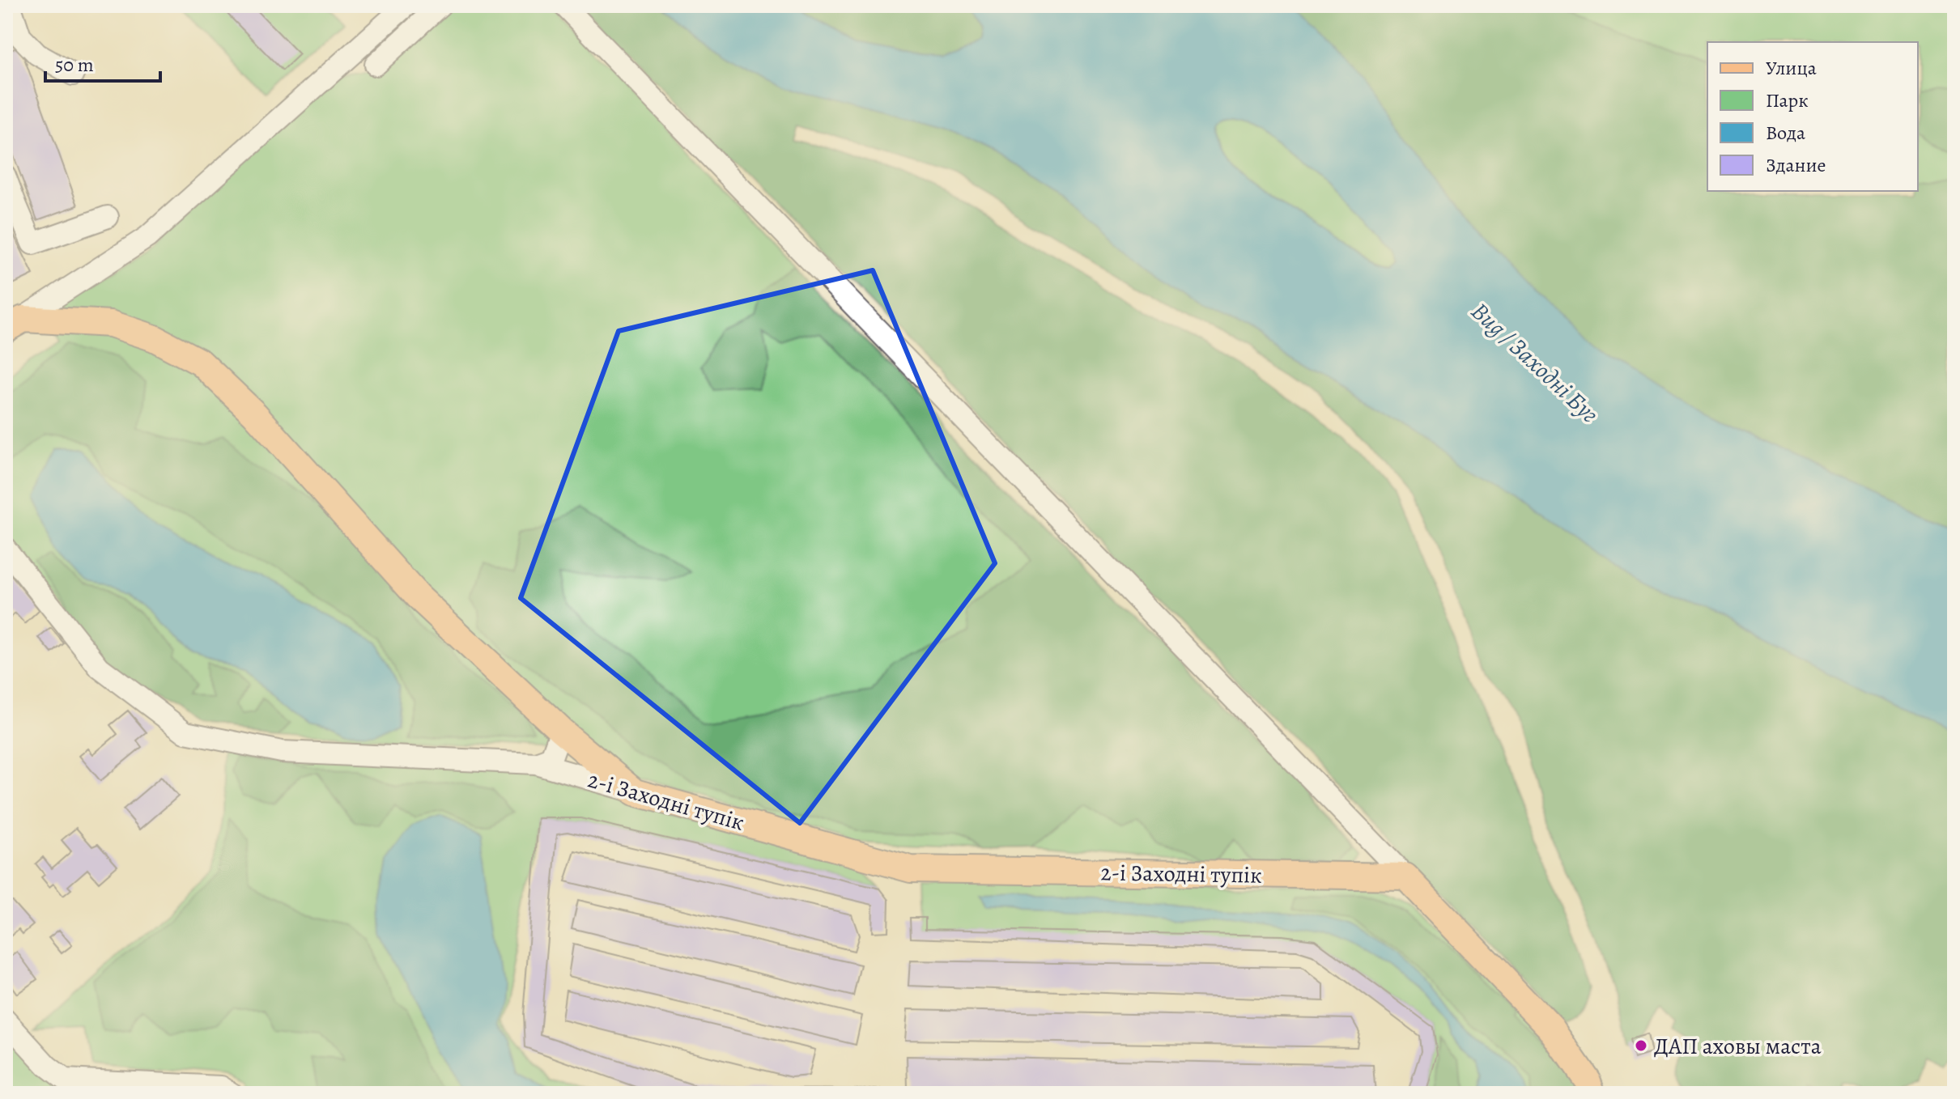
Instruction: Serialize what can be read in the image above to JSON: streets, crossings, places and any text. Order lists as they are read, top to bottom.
{
  "streets": {
    "main road": ["2-і Заходні тупік"]
  },
  "water": ["Bug / Заходні Буг"],
  "places": ["ДАП аховы маста"],
  "legend": [
    "Улица",
    "Парк",
    "Вода",
    "Здание"
  ],
  "scale_bar": "50 m"
}
